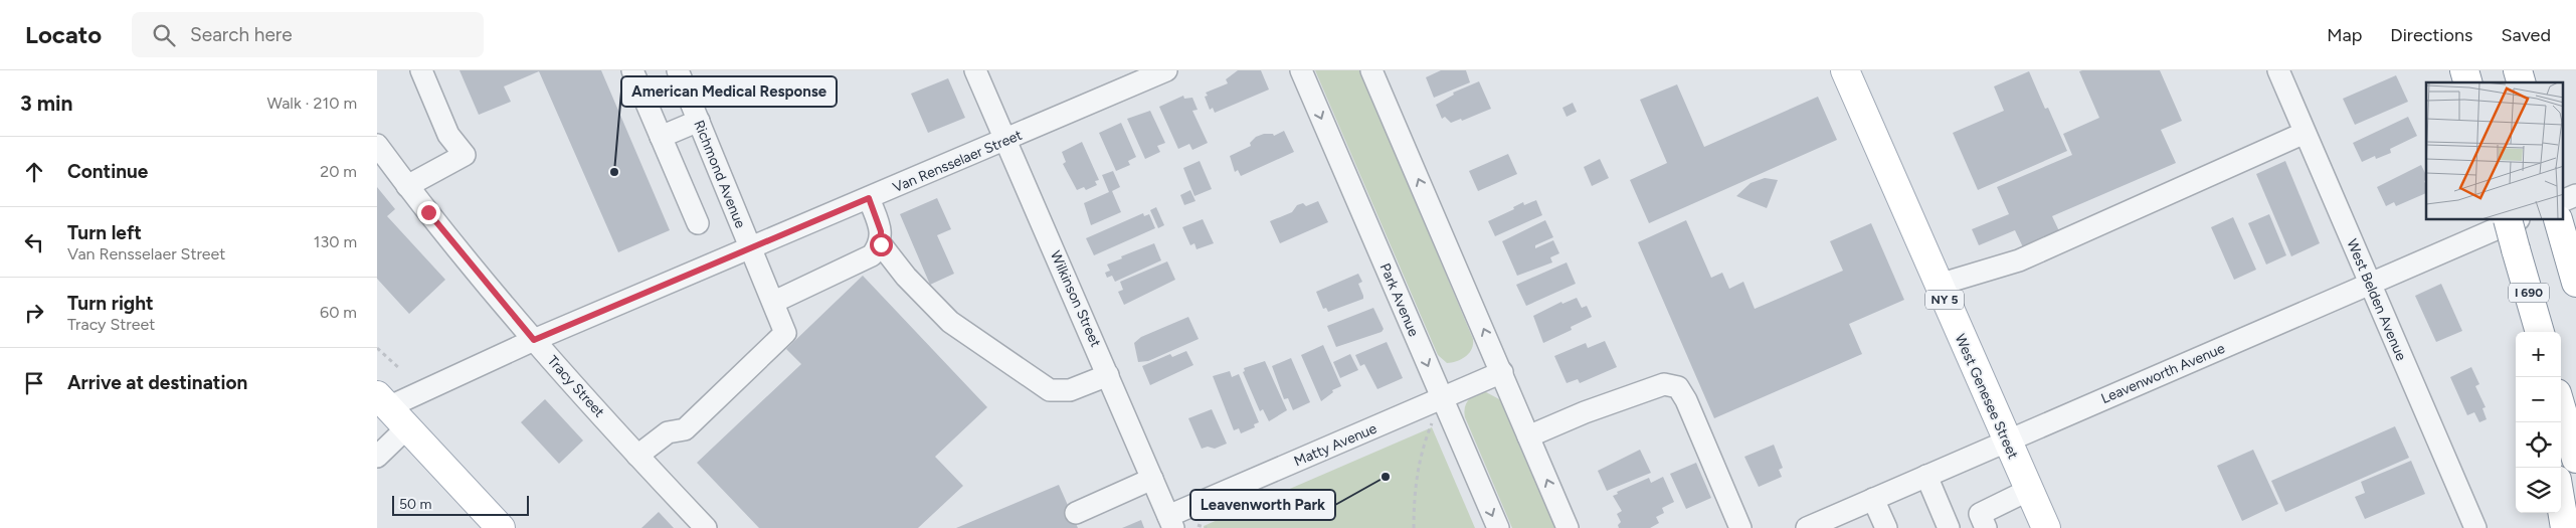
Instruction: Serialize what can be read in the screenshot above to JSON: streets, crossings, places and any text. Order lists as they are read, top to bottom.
{
  "streets": {
    "main road": ["I 690", "NY 5", "West Genesee Street"],
    "street": [
      "Van Rensselaer Street",
      "Richmond Avenue",
      "Wilkinson Street",
      "Park Avenue",
      "West Belden Avenue",
      "Leavenworth Avenue",
      "Tracy Street",
      "Matty Avenue"
    ]
  },
  "crossings": [
    ["Van Rensselaer Street", "Richmond Avenue"],
    ["Van Rensselaer Street", "Wilkinson Street"],
    ["Van Rensselaer Street", "Tracy Street"],
    ["Richmond Avenue", "Tracy Street"],
    ["Wilkinson Street", "Matty Avenue"],
    ["Park Avenue", "Matty Avenue"],
    ["West Belden Avenue", "Leavenworth Avenue"],
    ["Leavenworth Avenue", "West Genesee Street"]
  ],
  "places": ["American Medical Response", "Leavenworth Park"],
  "scale_bar": "50 m",
  "page": {
    "header": "Locato",
    "search": "Search here",
    "nav": ["Map", "Directions", "Saved"],
    "heading": ["3 min", "Walk · 210 m"],
    "list": [
      ["Continue", "20 m"],
      ["Turn left", "Van Rensselaer Street", "130 m"],
      ["Turn right", "Tracy Street", "60 m"],
      "Arrive at destination"
    ],
    "map_buttons": ["+", "−"],
    "scale": "50 m"
  }
}
